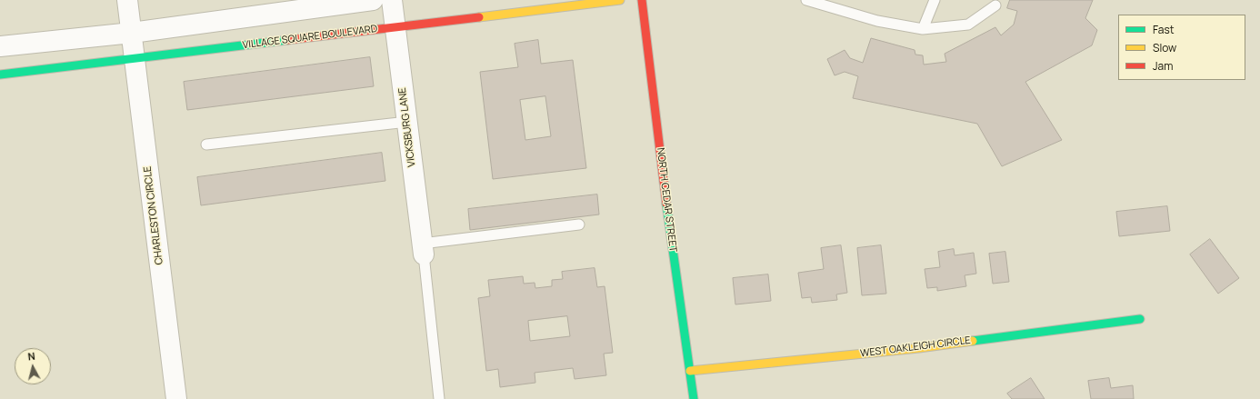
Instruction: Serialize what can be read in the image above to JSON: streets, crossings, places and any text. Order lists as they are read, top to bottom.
{
  "streets": {
    "street": [
      "VILLAGE SQUARE BOULEVARD",
      "VICKSBURG LANE",
      "NORTH CEDAR STREET",
      "CHARLESTON CIRCLE",
      "WEST OAKLEIGH CIRCLE"
    ]
  },
  "crossings": [
    ["VILLAGE SQUARE BOULEVARD", "VICKSBURG LANE"],
    ["VILLAGE SQUARE BOULEVARD", "CHARLESTON CIRCLE"],
    ["NORTH CEDAR STREET", "WEST OAKLEIGH CIRCLE"]
  ],
  "legend": ["Fast", "Slow", "Jam"],
  "north": "top"
}
